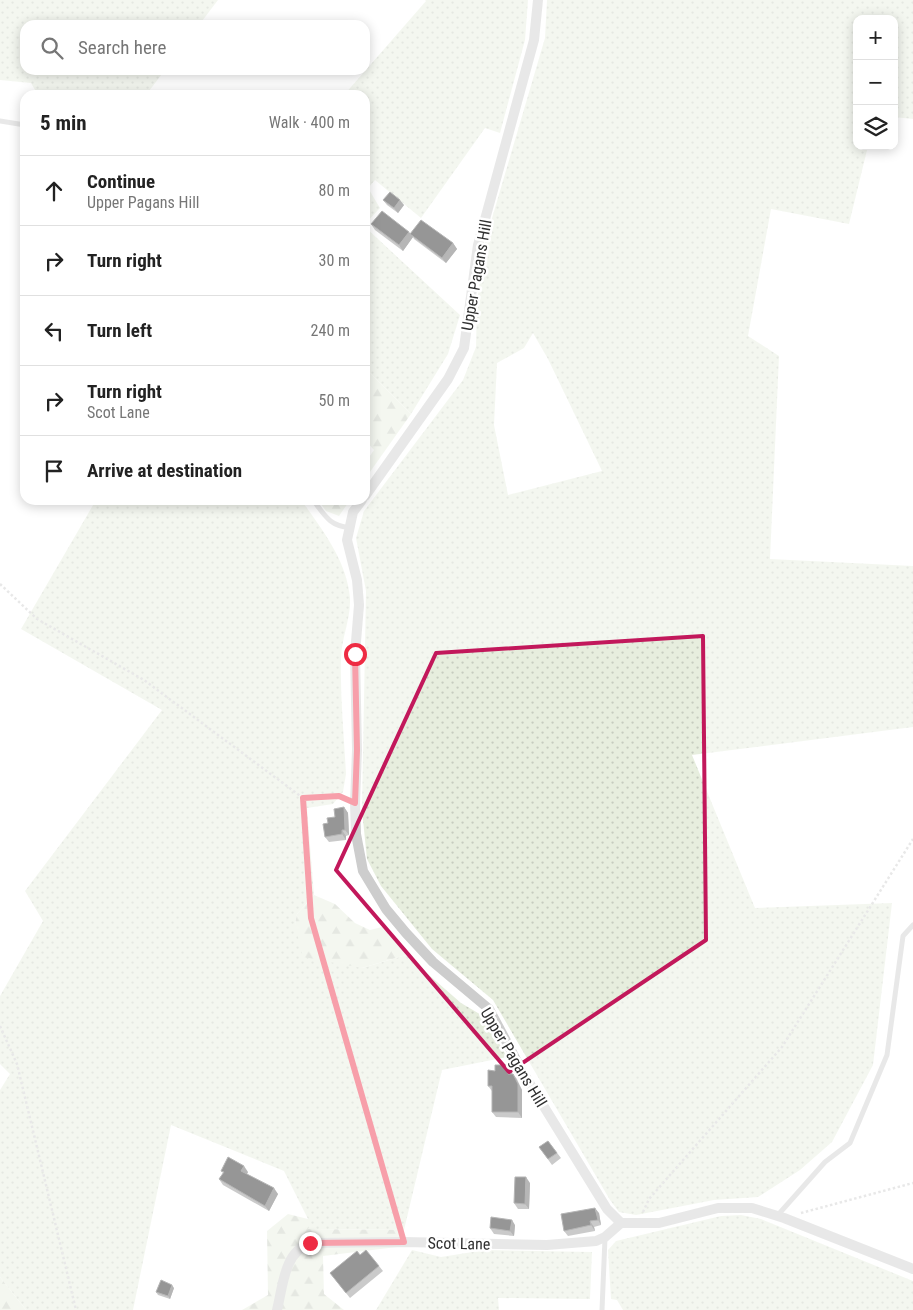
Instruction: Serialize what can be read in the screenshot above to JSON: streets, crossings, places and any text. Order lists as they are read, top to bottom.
{
  "streets": {
    "street": ["Upper Pagans Hill", "Scot Lane"]
  },
  "crossings": [
    ["Upper Pagans Hill", "Scot Lane"]
  ],
  "page": {
    "map_buttons": ["+", "−"],
    "search": "Search here",
    "heading": ["5 min", "Walk · 400 m"],
    "list": [
      ["Continue", "Upper Pagans Hill", "80 m"],
      ["Turn right", "30 m"],
      ["Turn left", "240 m"],
      ["Turn right", "Scot Lane", "50 m"],
      "Arrive at destination"
    ]
  }
}
